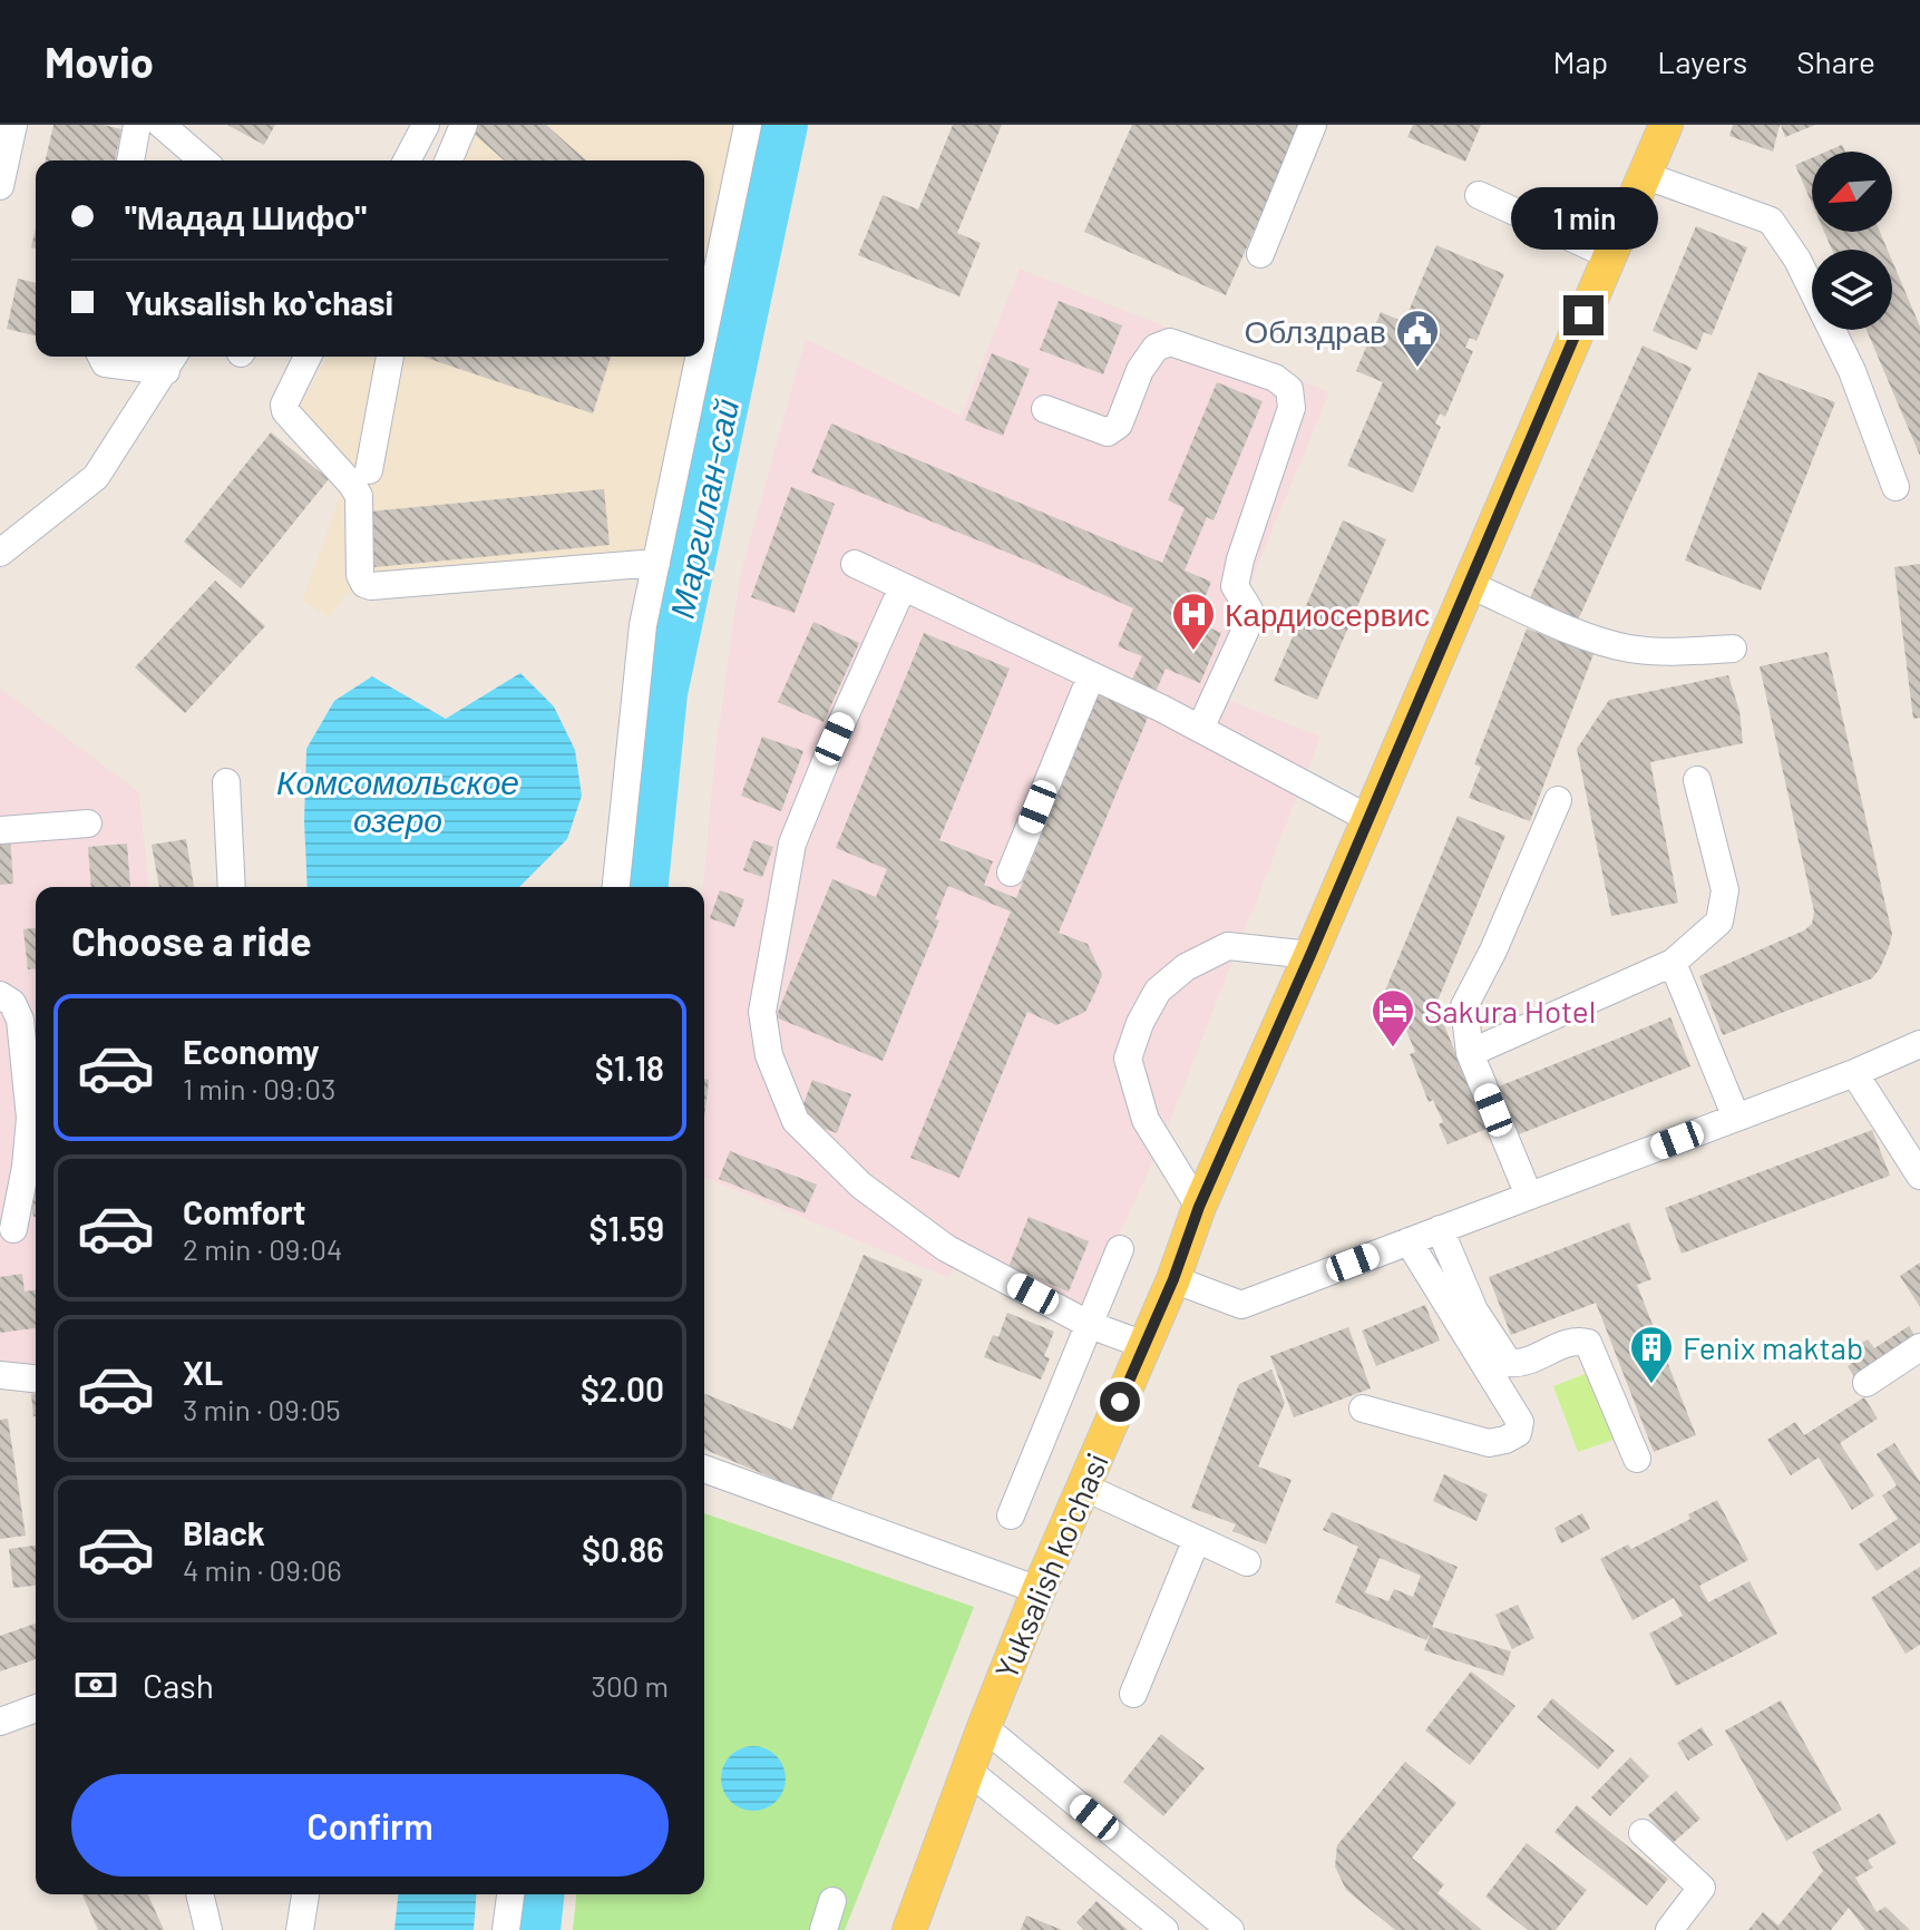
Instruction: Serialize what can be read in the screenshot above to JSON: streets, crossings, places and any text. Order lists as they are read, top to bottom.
{
  "streets": {
    "main road": ["Yuksalish koʻchasi"]
  },
  "water": ["Маргилан-сай", "Комсомольское озеро"],
  "places": {
    "public building": ["Облздрав"],
    "hospital": ["Кардиосервис"],
    "hotel": ["Sakura Hotel"],
    "building": ["Fenix maktab"]
  },
  "north": "bottom left",
  "page": {
    "header": "Movio",
    "nav": ["Map", "Layers", "Share"],
    "banner": ["\"Мадад Шифо\"", "Yuksalish koʻchasi"],
    "bubble": "1 min",
    "heading": "Choose a ride",
    "list": [
      {
        "name": "Economy",
        "note": "1 min · 09:03",
        "value": "$1.18"
      },
      {
        "name": "Comfort",
        "note": "2 min · 09:04",
        "value": "$1.59"
      },
      {
        "name": "XL",
        "note": "3 min · 09:05",
        "value": "$2.00"
      },
      {
        "name": "Black",
        "note": "4 min · 09:06",
        "value": "$0.86"
      }
    ],
    "pay": ["Cash", "300 m"],
    "buttons": "Confirm"
  }
}
